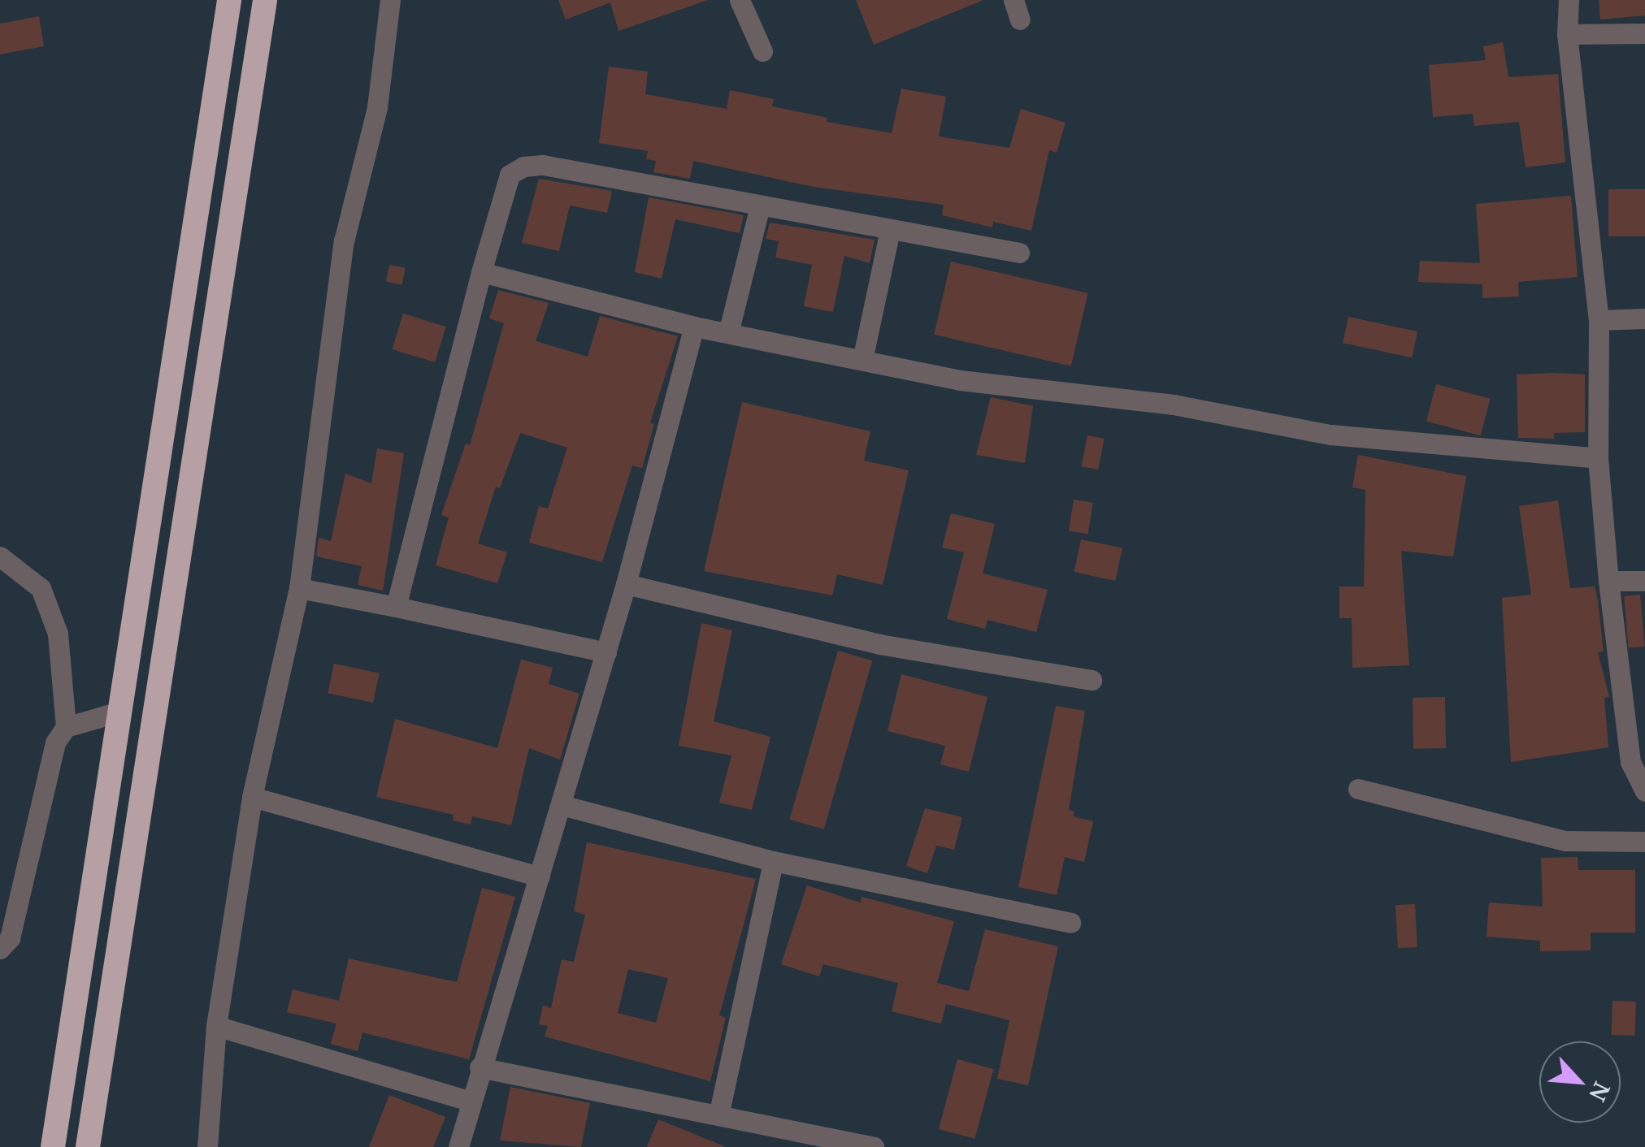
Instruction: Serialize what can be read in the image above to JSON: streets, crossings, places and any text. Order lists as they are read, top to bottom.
{
  "north": "bottom right"
}
